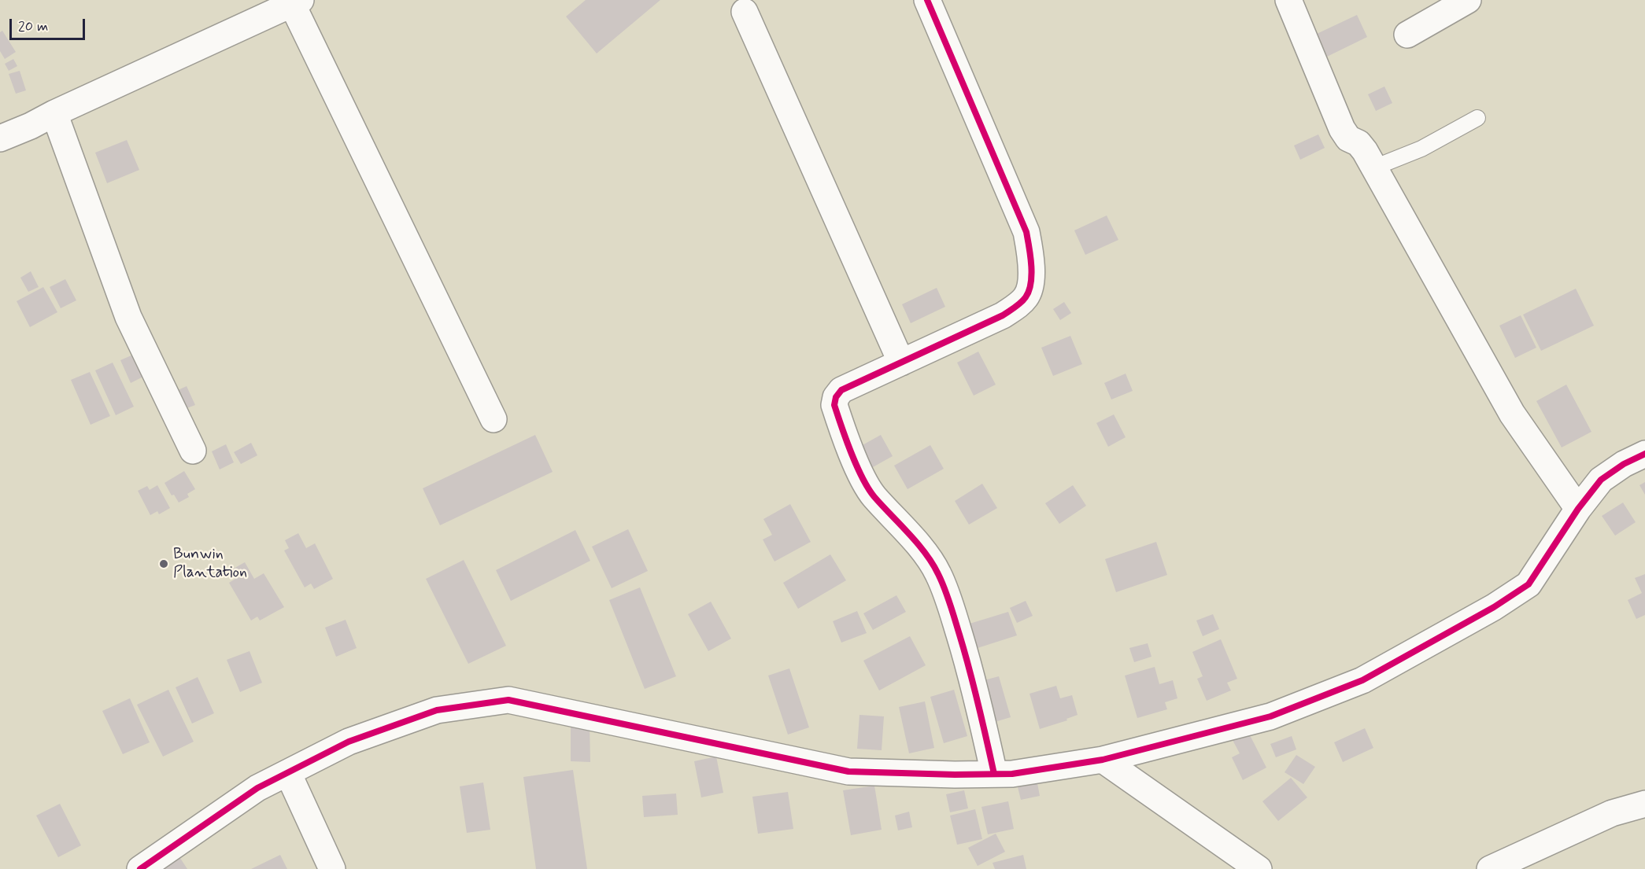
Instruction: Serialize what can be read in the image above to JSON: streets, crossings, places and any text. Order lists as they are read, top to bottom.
{
  "places": ["Bunwin Plantation"],
  "scale_bar": "20 m"
}
